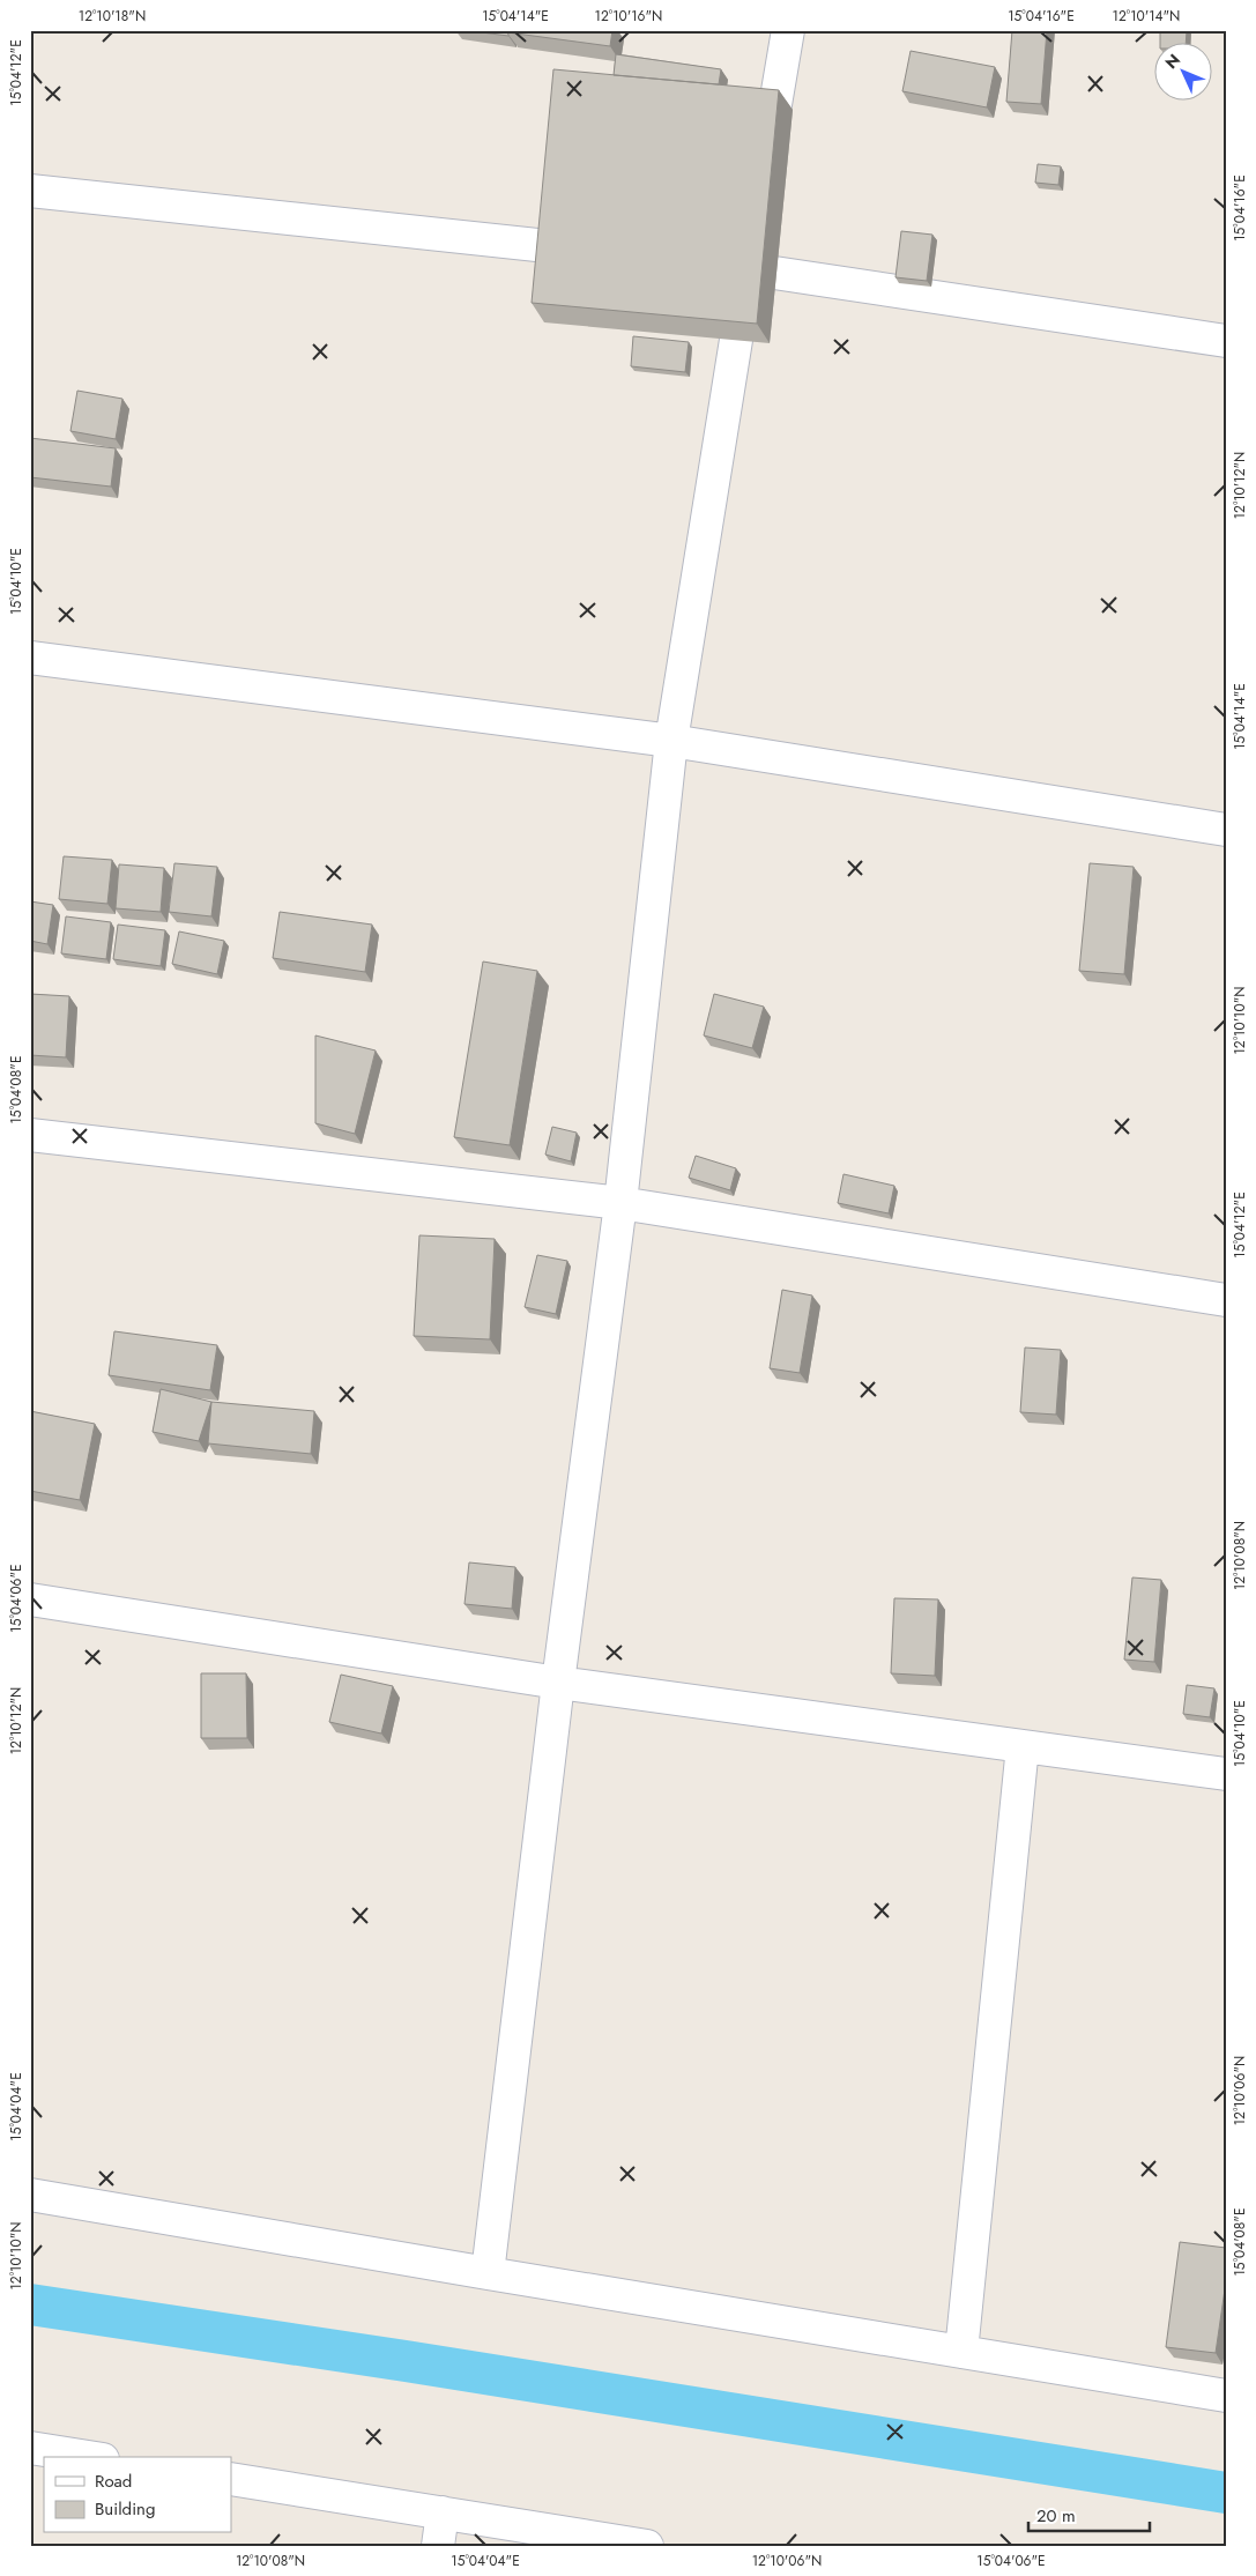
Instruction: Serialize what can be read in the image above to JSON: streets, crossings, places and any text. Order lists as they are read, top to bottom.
{
  "legend": ["Road", "Building"],
  "scale_bar": "20 m",
  "north": "top left",
  "coordinates": [
    "12°10'18\"N",
    "15°04'14\"E",
    "12°10'16\"N",
    "15°04'16\"E",
    "12°10'14\"N",
    "15°04'12\"E",
    "12°10'12\"N",
    "15°04'10\"E",
    "12°10'10\"N",
    "15°04'08\"E",
    "12°10'08\"N",
    "15°04'06\"E",
    "12°10'06\"N",
    "15°04'04\"E"
  ]
}
